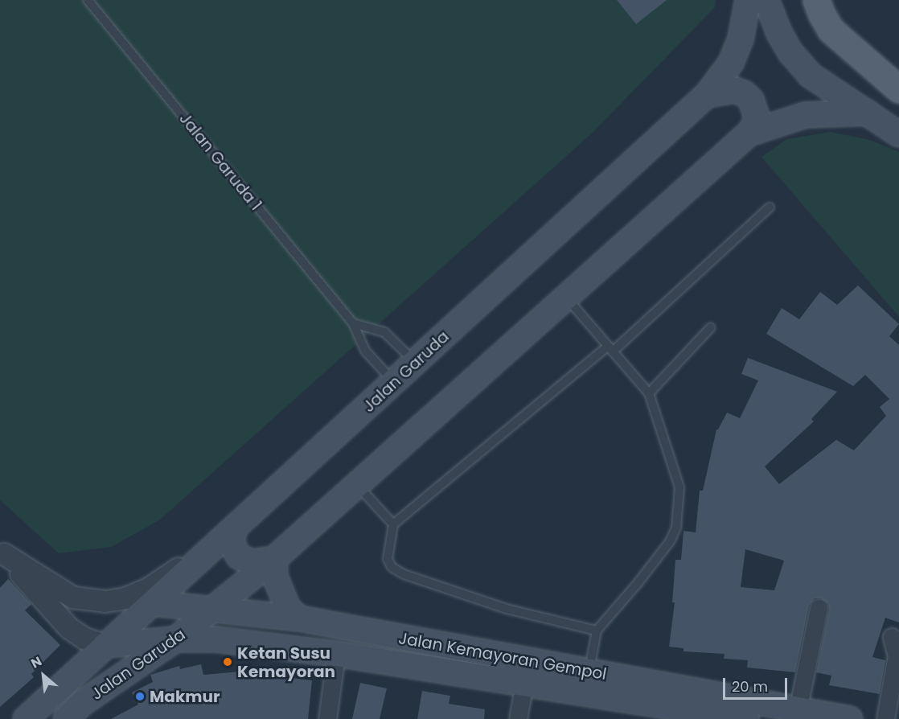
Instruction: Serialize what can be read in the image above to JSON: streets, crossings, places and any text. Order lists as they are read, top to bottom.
{
  "streets": {
    "main road": ["Jalan Garuda", "Jalan Kemayoran Gempol"],
    "lane": ["Jalan Garuda 1"]
  },
  "crossings": [
    ["Jalan Garuda 1", "Jalan Garuda"],
    ["Jalan Garuda", "Jalan Kemayoran Gempol"]
  ],
  "places": ["Ketan Susu Kemayoran", "Makmur"],
  "scale_bar": "20 m",
  "north": "top left"
}
